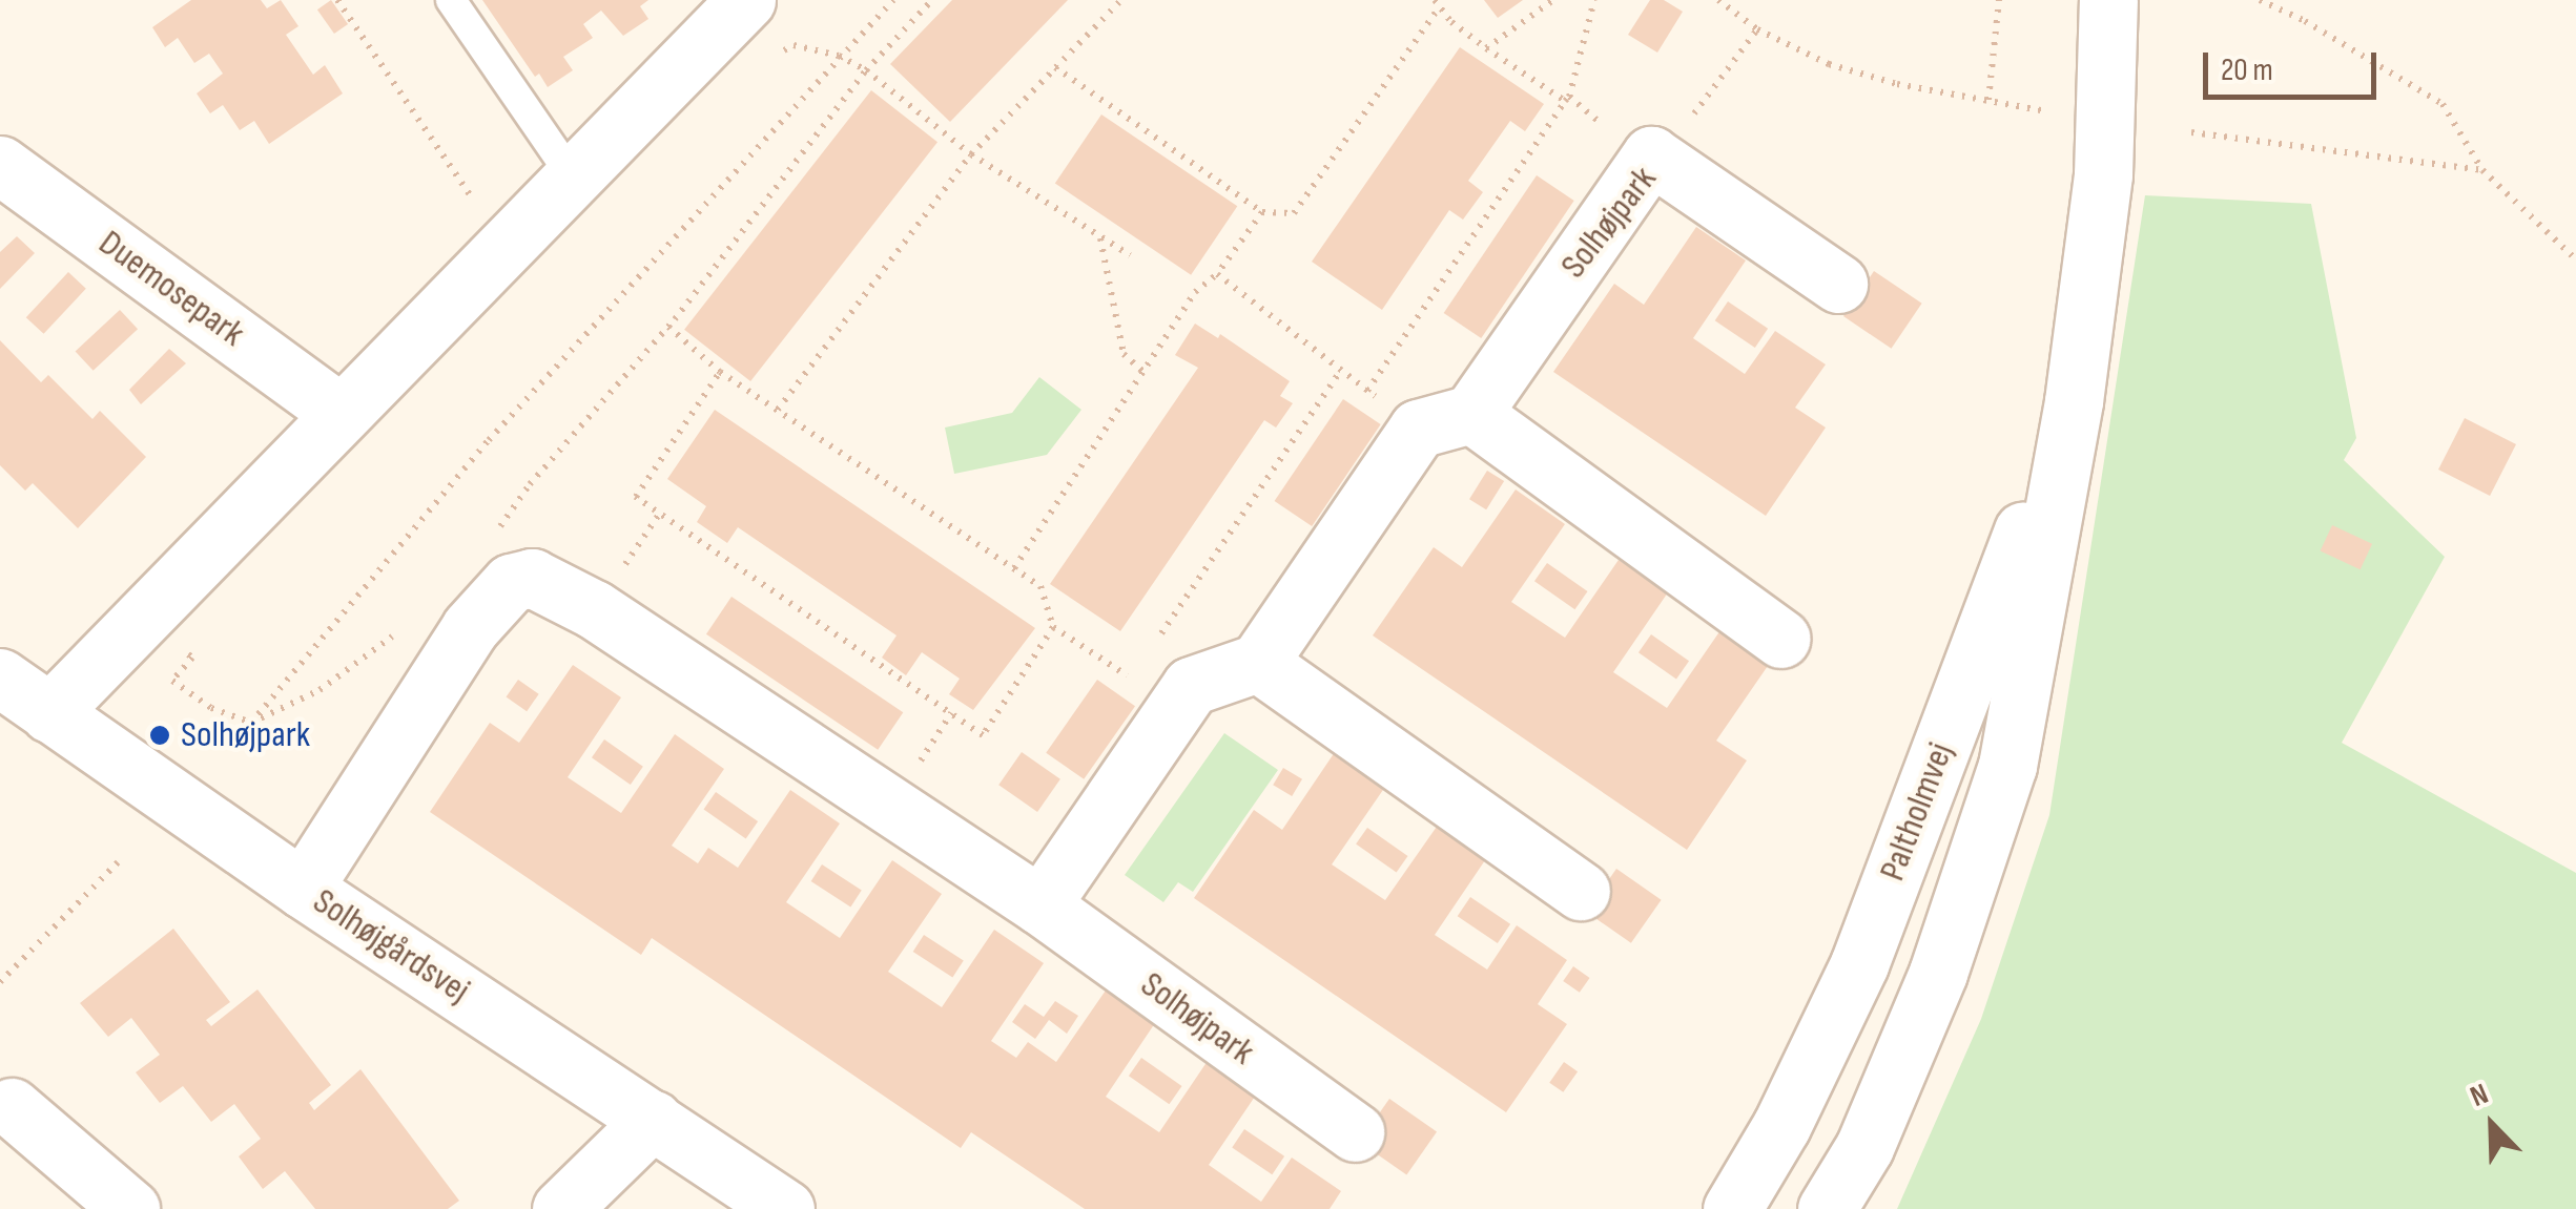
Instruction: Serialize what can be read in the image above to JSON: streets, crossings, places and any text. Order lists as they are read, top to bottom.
{
  "streets": {
    "street": [
      "Solhøjpark",
      "Duemosepark",
      "Paltholmvej",
      "Solhøjgårdsvej"
    ]
  },
  "places": ["Solhøjpark"],
  "scale_bar": "20 m",
  "north": "top left"
}
